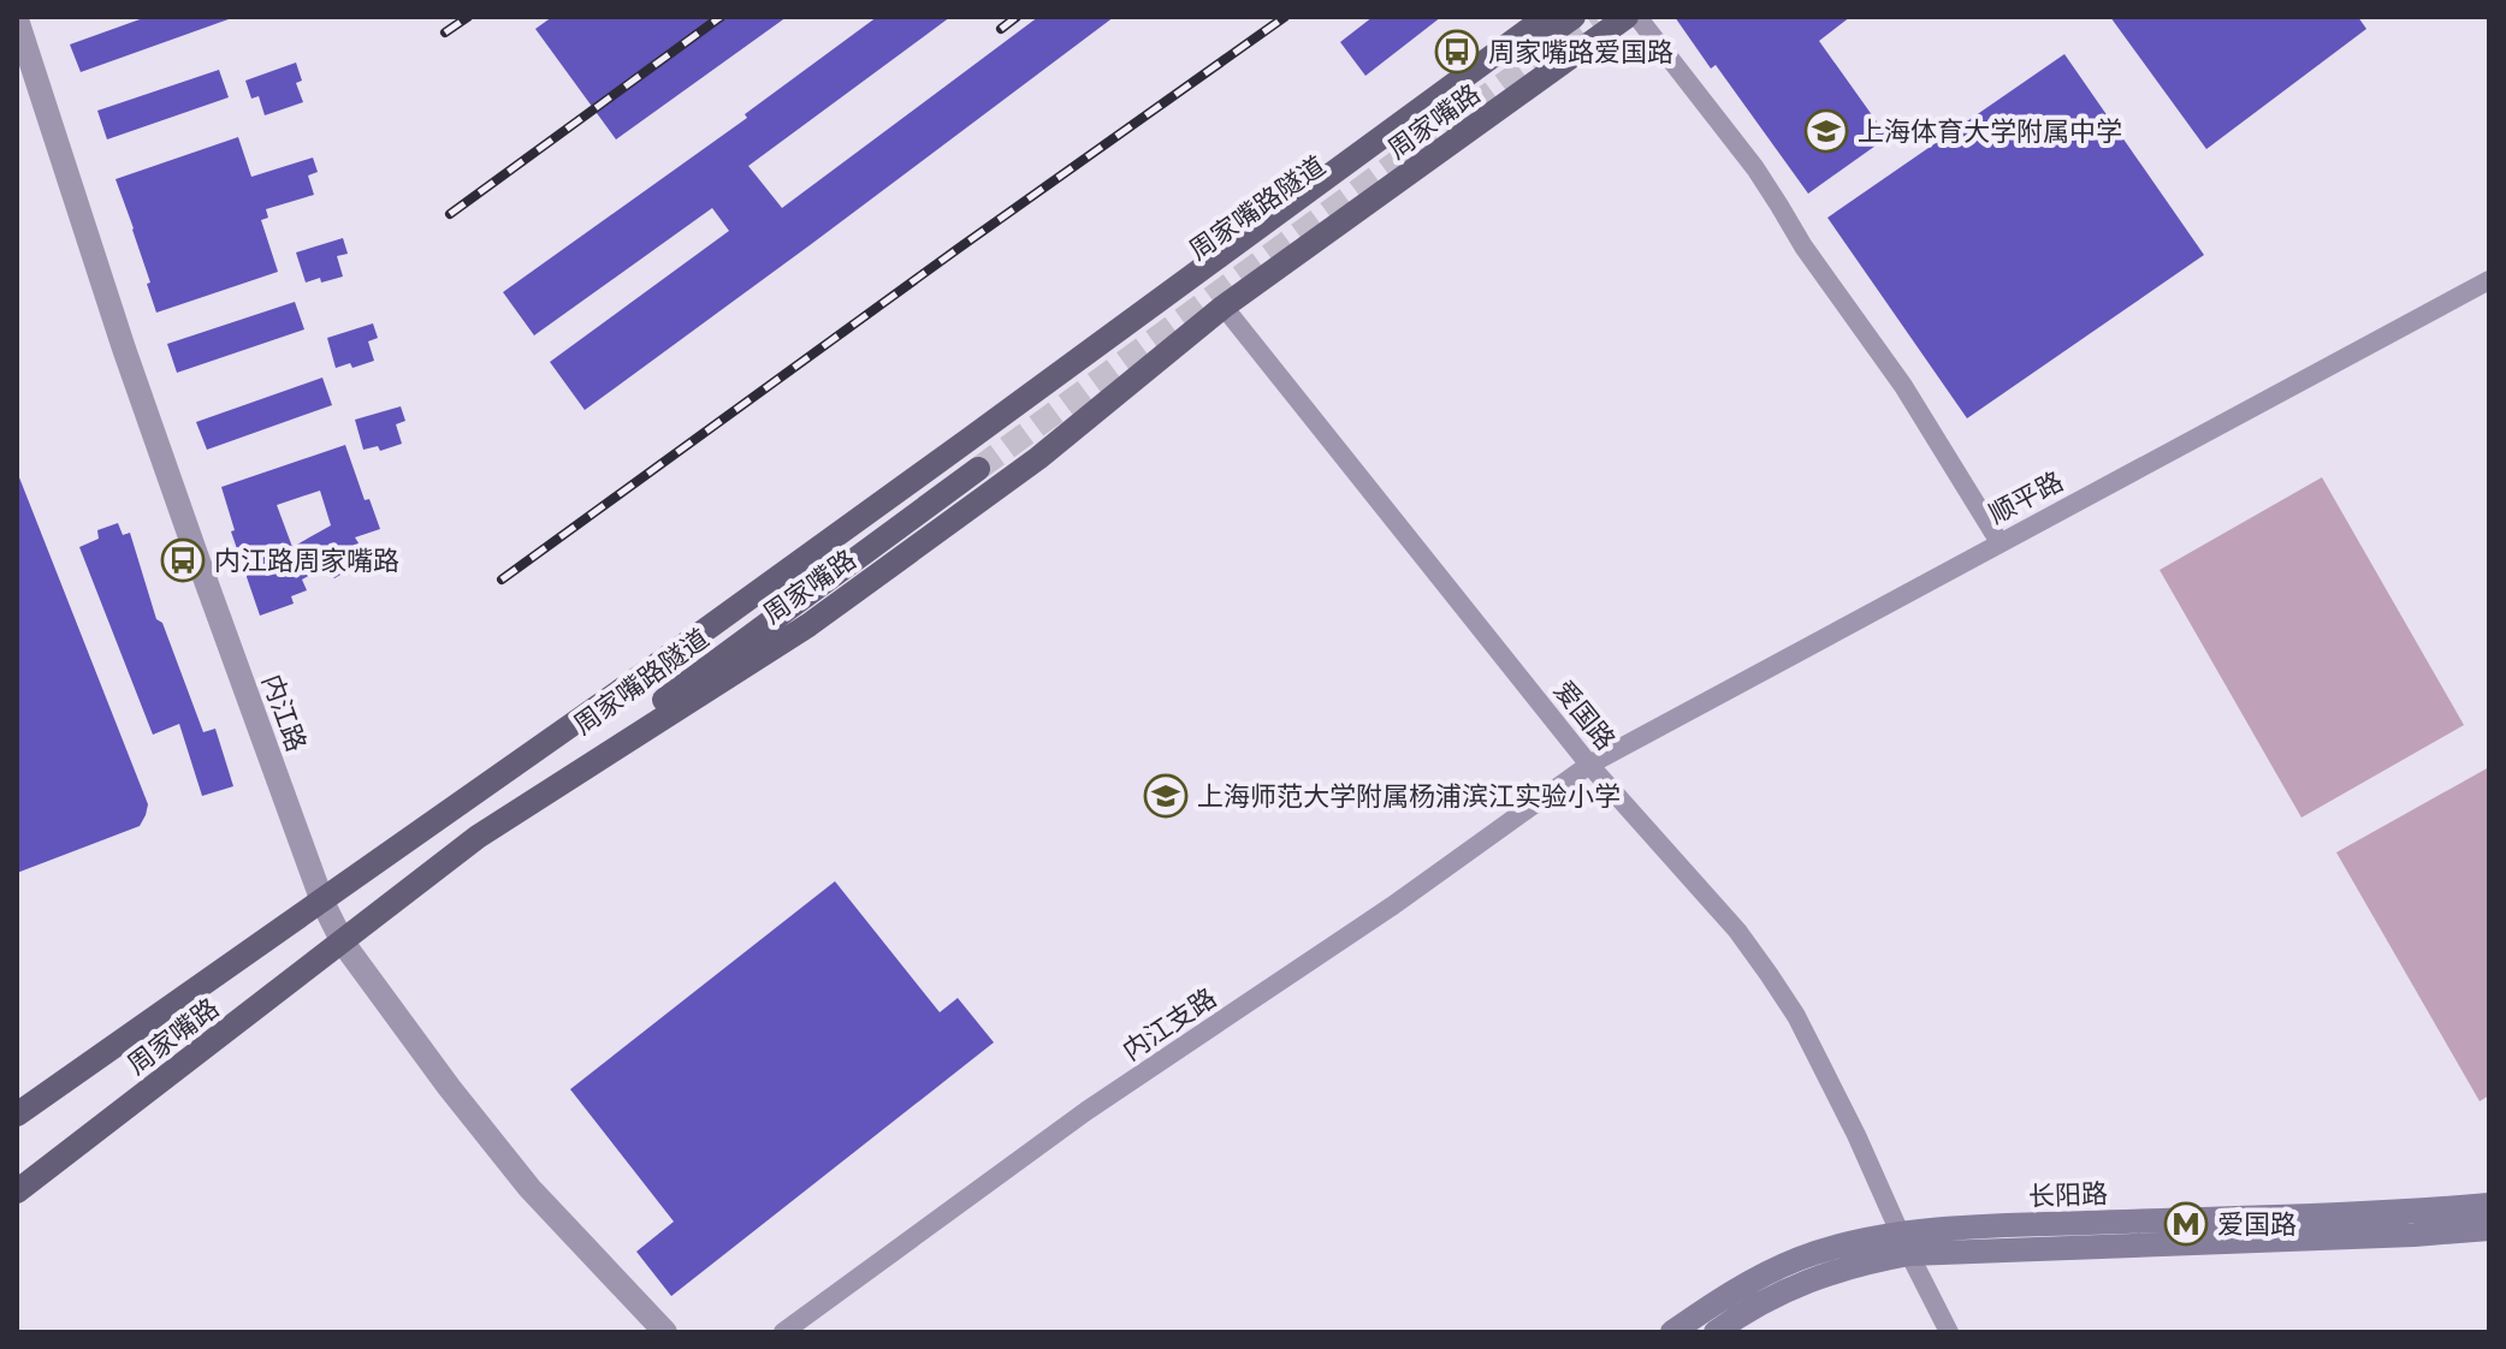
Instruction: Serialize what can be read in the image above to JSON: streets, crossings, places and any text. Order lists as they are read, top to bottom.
{
  "streets": {
    "main road": ["周家嘴路", "周家嘴路隧道", "长阳路"],
    "street": [
      "顺平路",
      "内江路",
      "爱国路",
      "内江支路"
    ]
  },
  "crossings": [
    ["周家嘴路", "周家嘴路隧道"],
    ["周家嘴路", "内江路"],
    ["周家嘴路", "爱国路"],
    ["顺平路", "爱国路"],
    ["顺平路", "内江支路"],
    ["爱国路", "内江支路"],
    ["爱国路", "长阳路"]
  ],
  "places": {
    "bus stop": ["周家嘴路爱国路", "内江路周家嘴路"],
    "school or university": ["上海体育大学附属中学", "上海师范大学附属杨浦滨江实验小学"],
    "metro station": ["爱国路"]
  }
}
